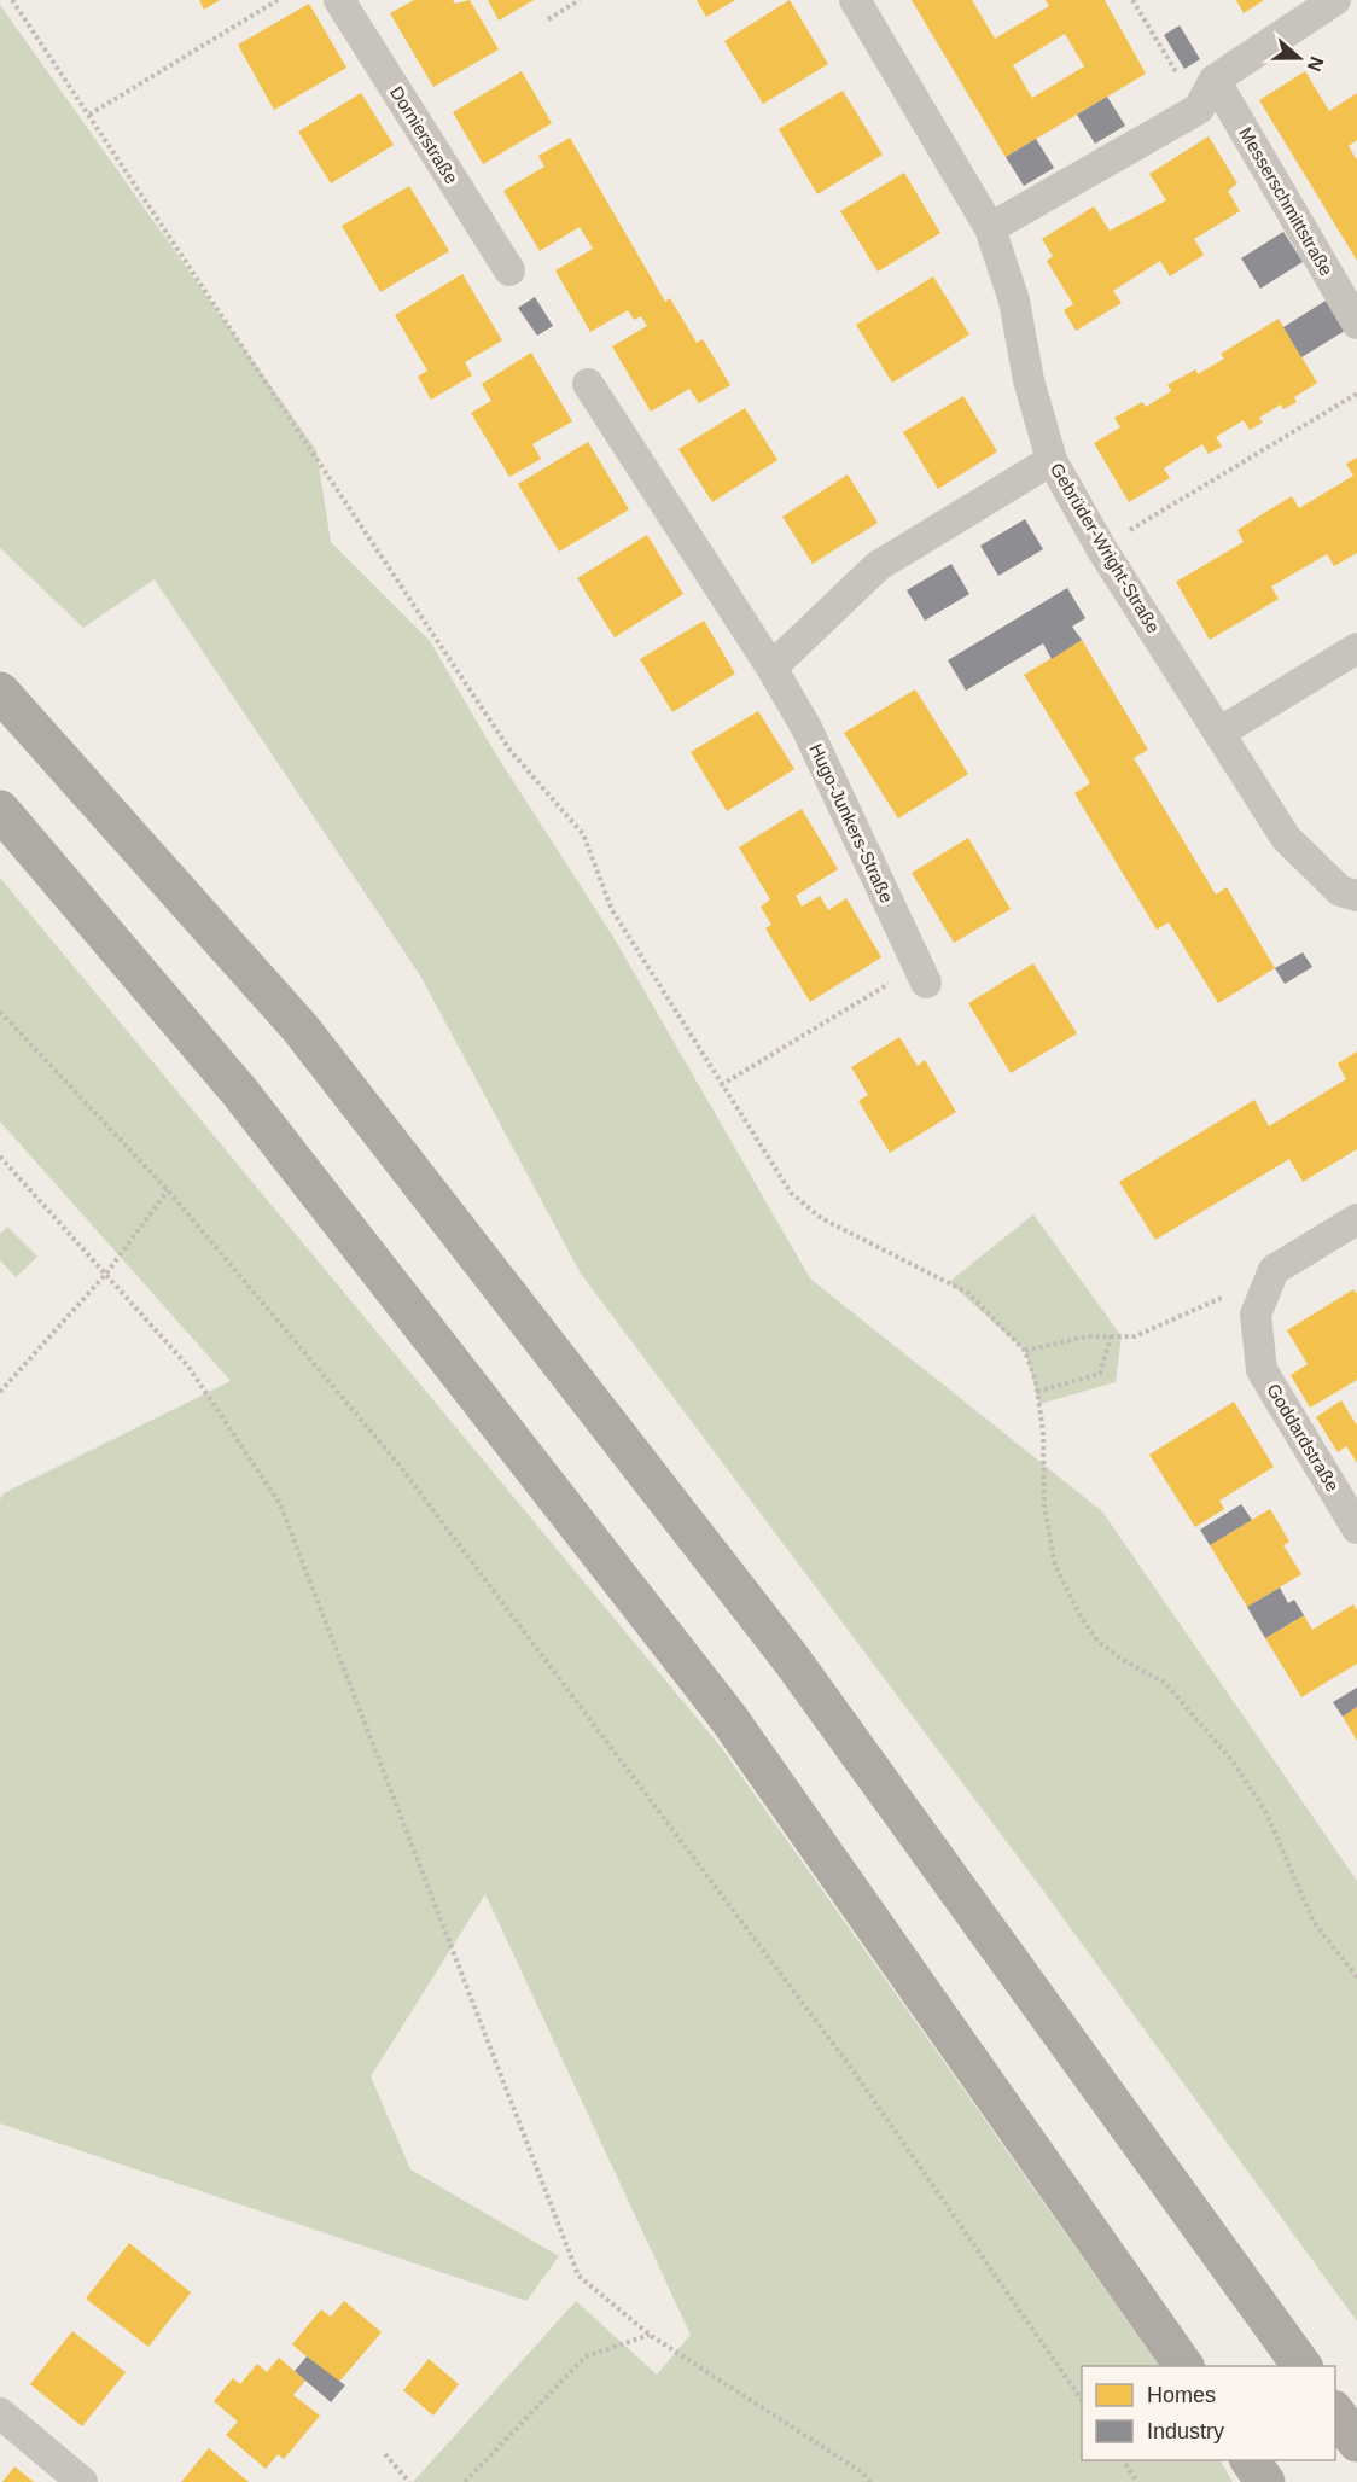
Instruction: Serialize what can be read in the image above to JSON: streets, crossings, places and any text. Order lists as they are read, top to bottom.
{
  "streets": {
    "street": [
      "Dornierstraße",
      "Messerschmittstraße",
      "Gebrüder-Wright-Straße",
      "Hugo-Junkers-Straße",
      "Goddardstraße"
    ]
  },
  "legend": ["Homes", "Industry"],
  "north": "right"
}
